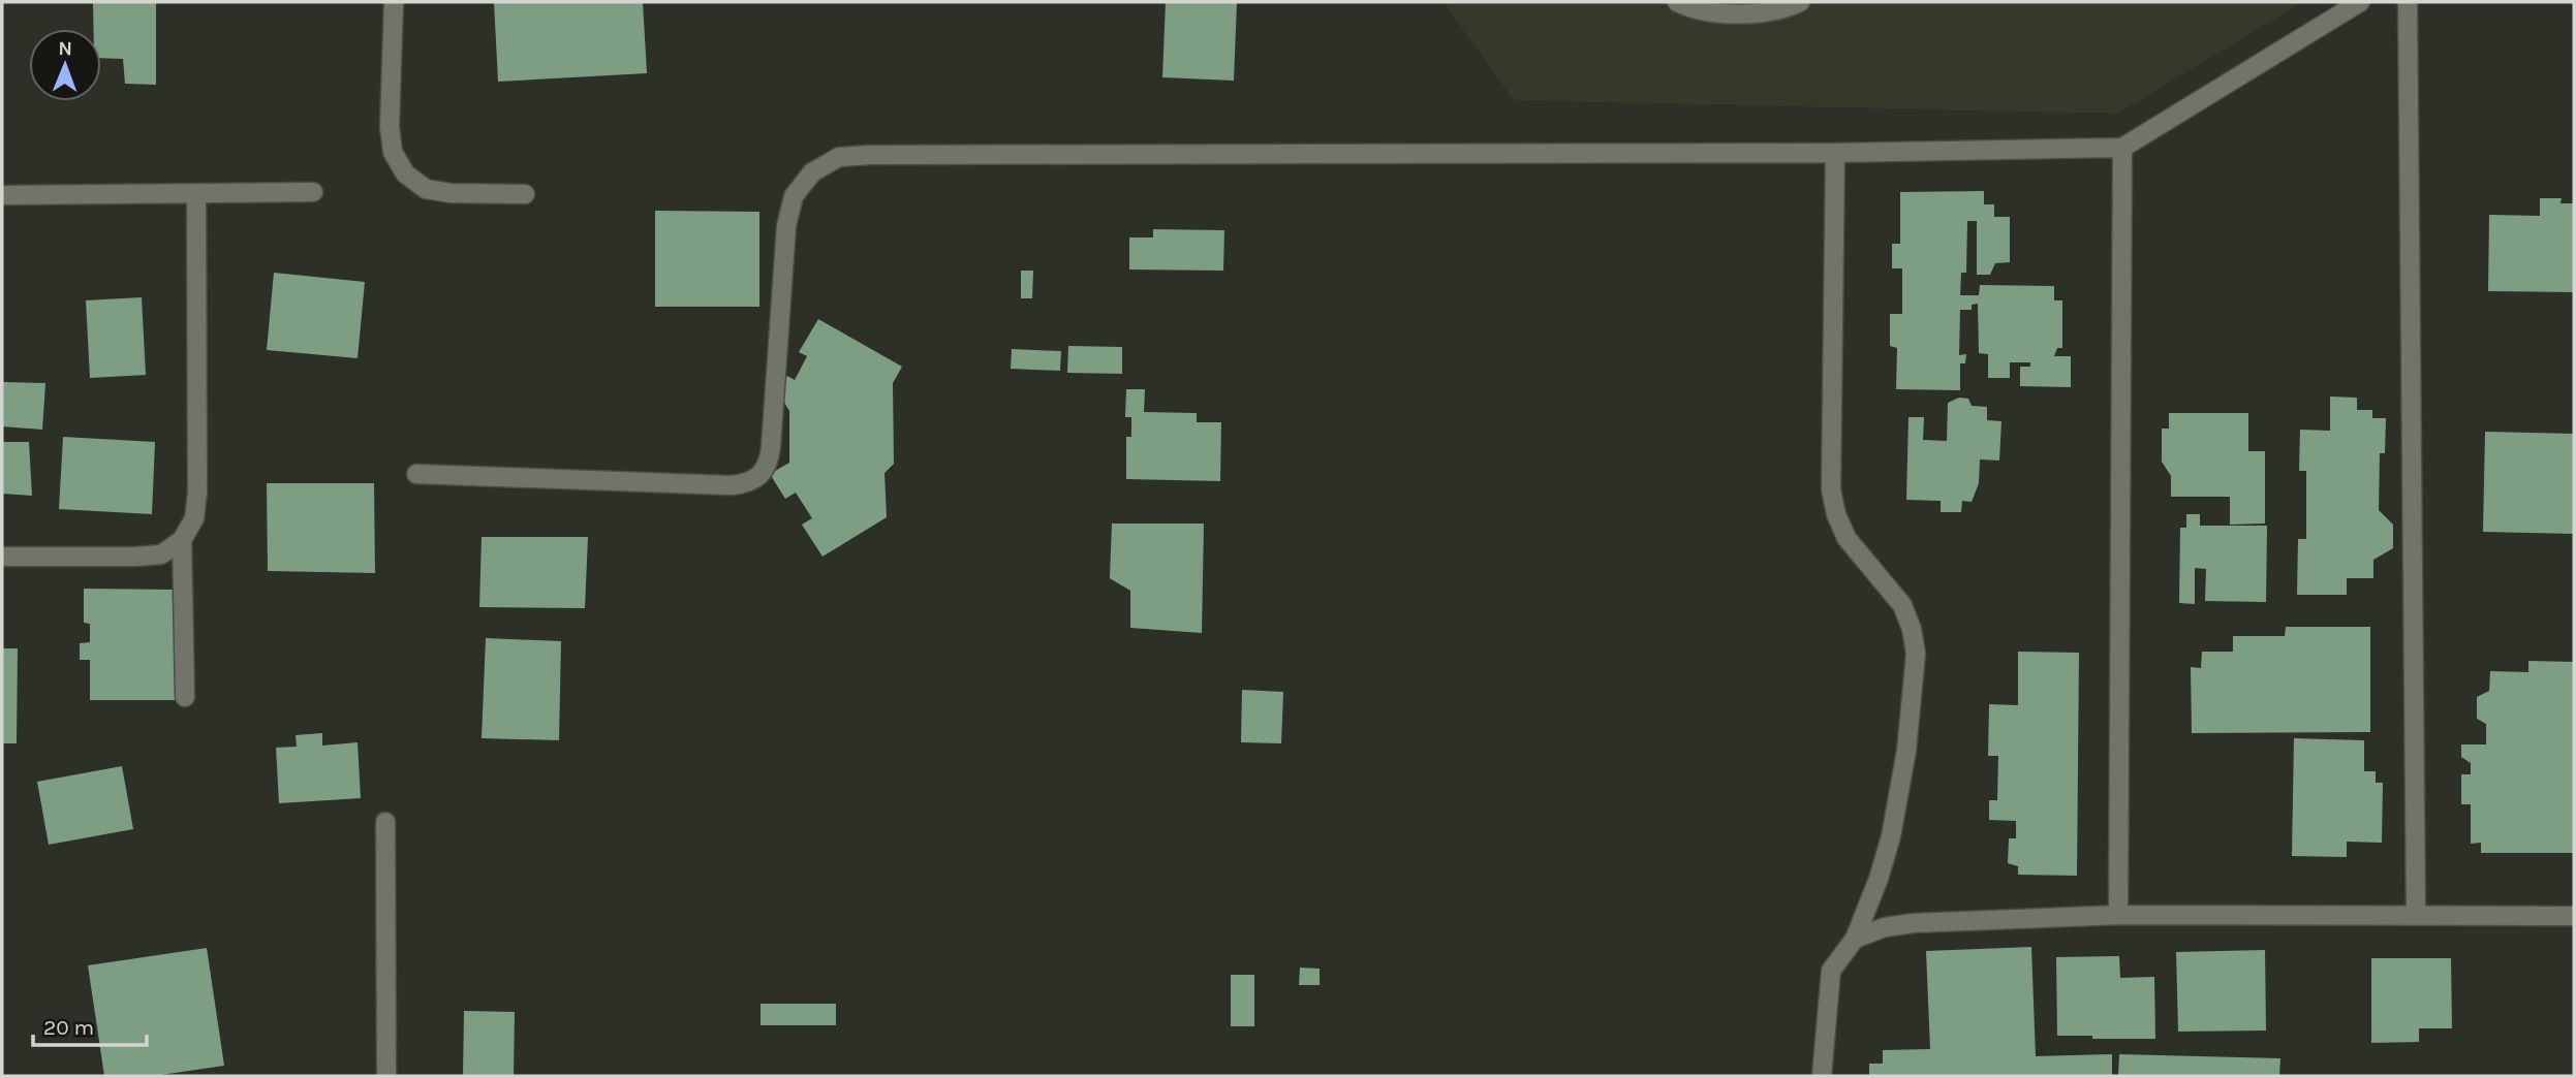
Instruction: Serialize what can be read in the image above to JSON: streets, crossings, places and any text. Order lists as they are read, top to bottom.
{
  "scale_bar": "20 m",
  "north": "top"
}
